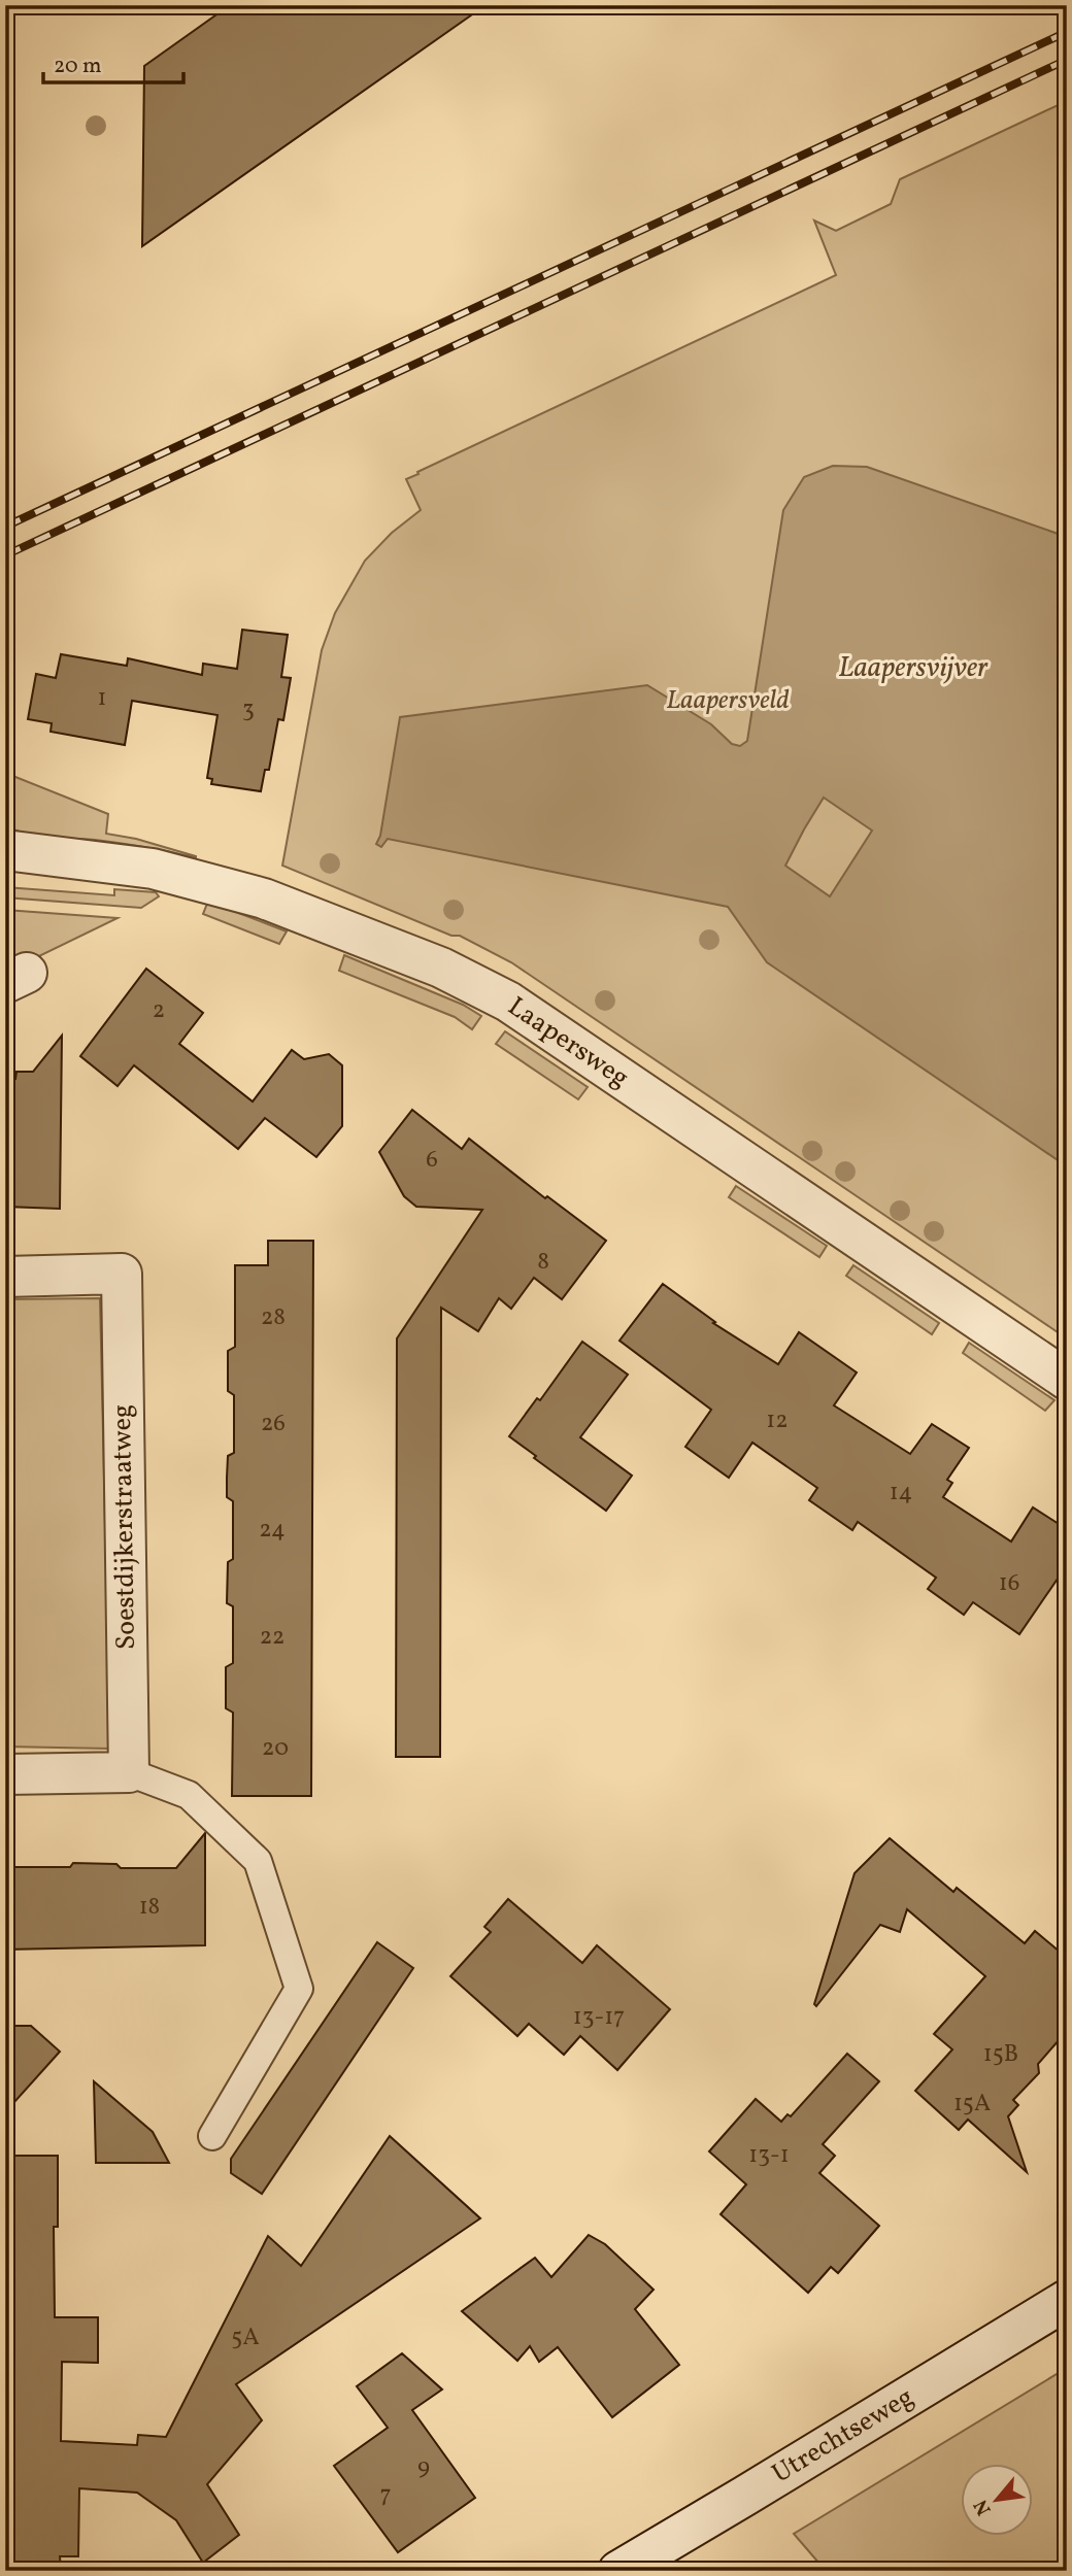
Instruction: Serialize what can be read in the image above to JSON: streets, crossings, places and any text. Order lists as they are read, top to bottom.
{
  "streets": {
    "street": ["Laapersweg", "Soestdijkerstraatweg", "Utrechtseweg"]
  },
  "water": ["Laapersvijver"],
  "parks": ["Laapersveld"],
  "house_numbers": [
    "1",
    "3",
    "2",
    "6",
    "8",
    "28",
    "12",
    "26",
    "14",
    "24",
    "16",
    "22",
    "20",
    "18",
    "13-17",
    "15B",
    "15A",
    "13-1",
    "5A",
    "9",
    "7"
  ],
  "scale_bar": "20 m",
  "north": "bottom left"
}
